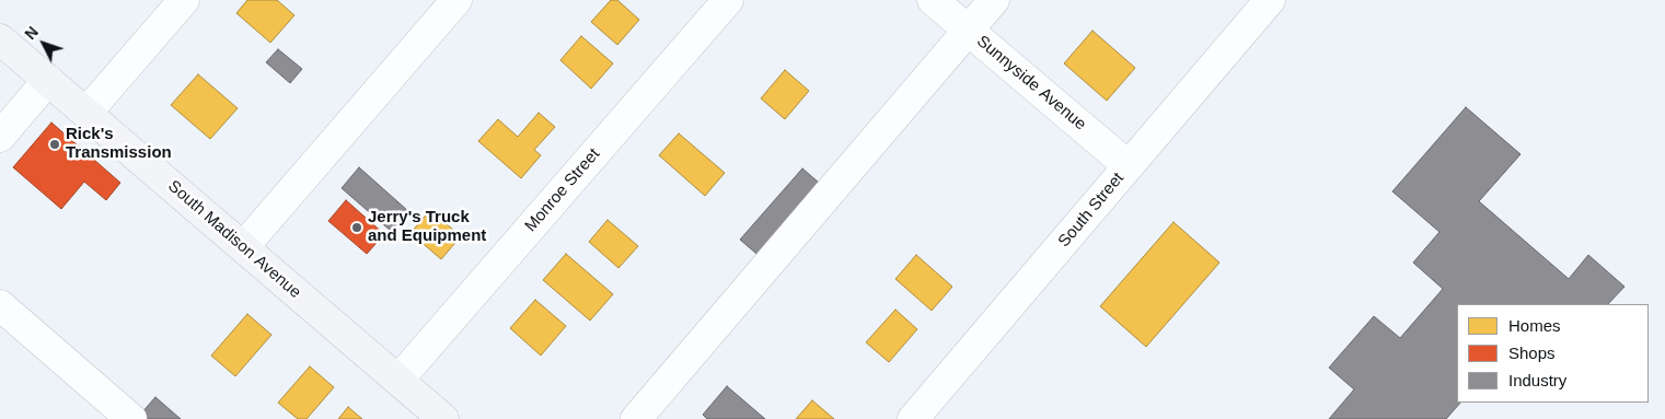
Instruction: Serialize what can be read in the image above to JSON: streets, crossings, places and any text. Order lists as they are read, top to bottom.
{
  "streets": {
    "main road": ["South Madison Avenue"],
    "street": ["Sunnyside Avenue", "Monroe Street", "South Street"]
  },
  "crossings": [
    ["Sunnyside Avenue", "South Street"],
    ["Monroe Street", "South Madison Avenue"]
  ],
  "places": ["Rick's Transmission", "Jerry's Truck and Equipment"],
  "legend": ["Homes", "Shops", "Industry"],
  "north": "top left"
}
